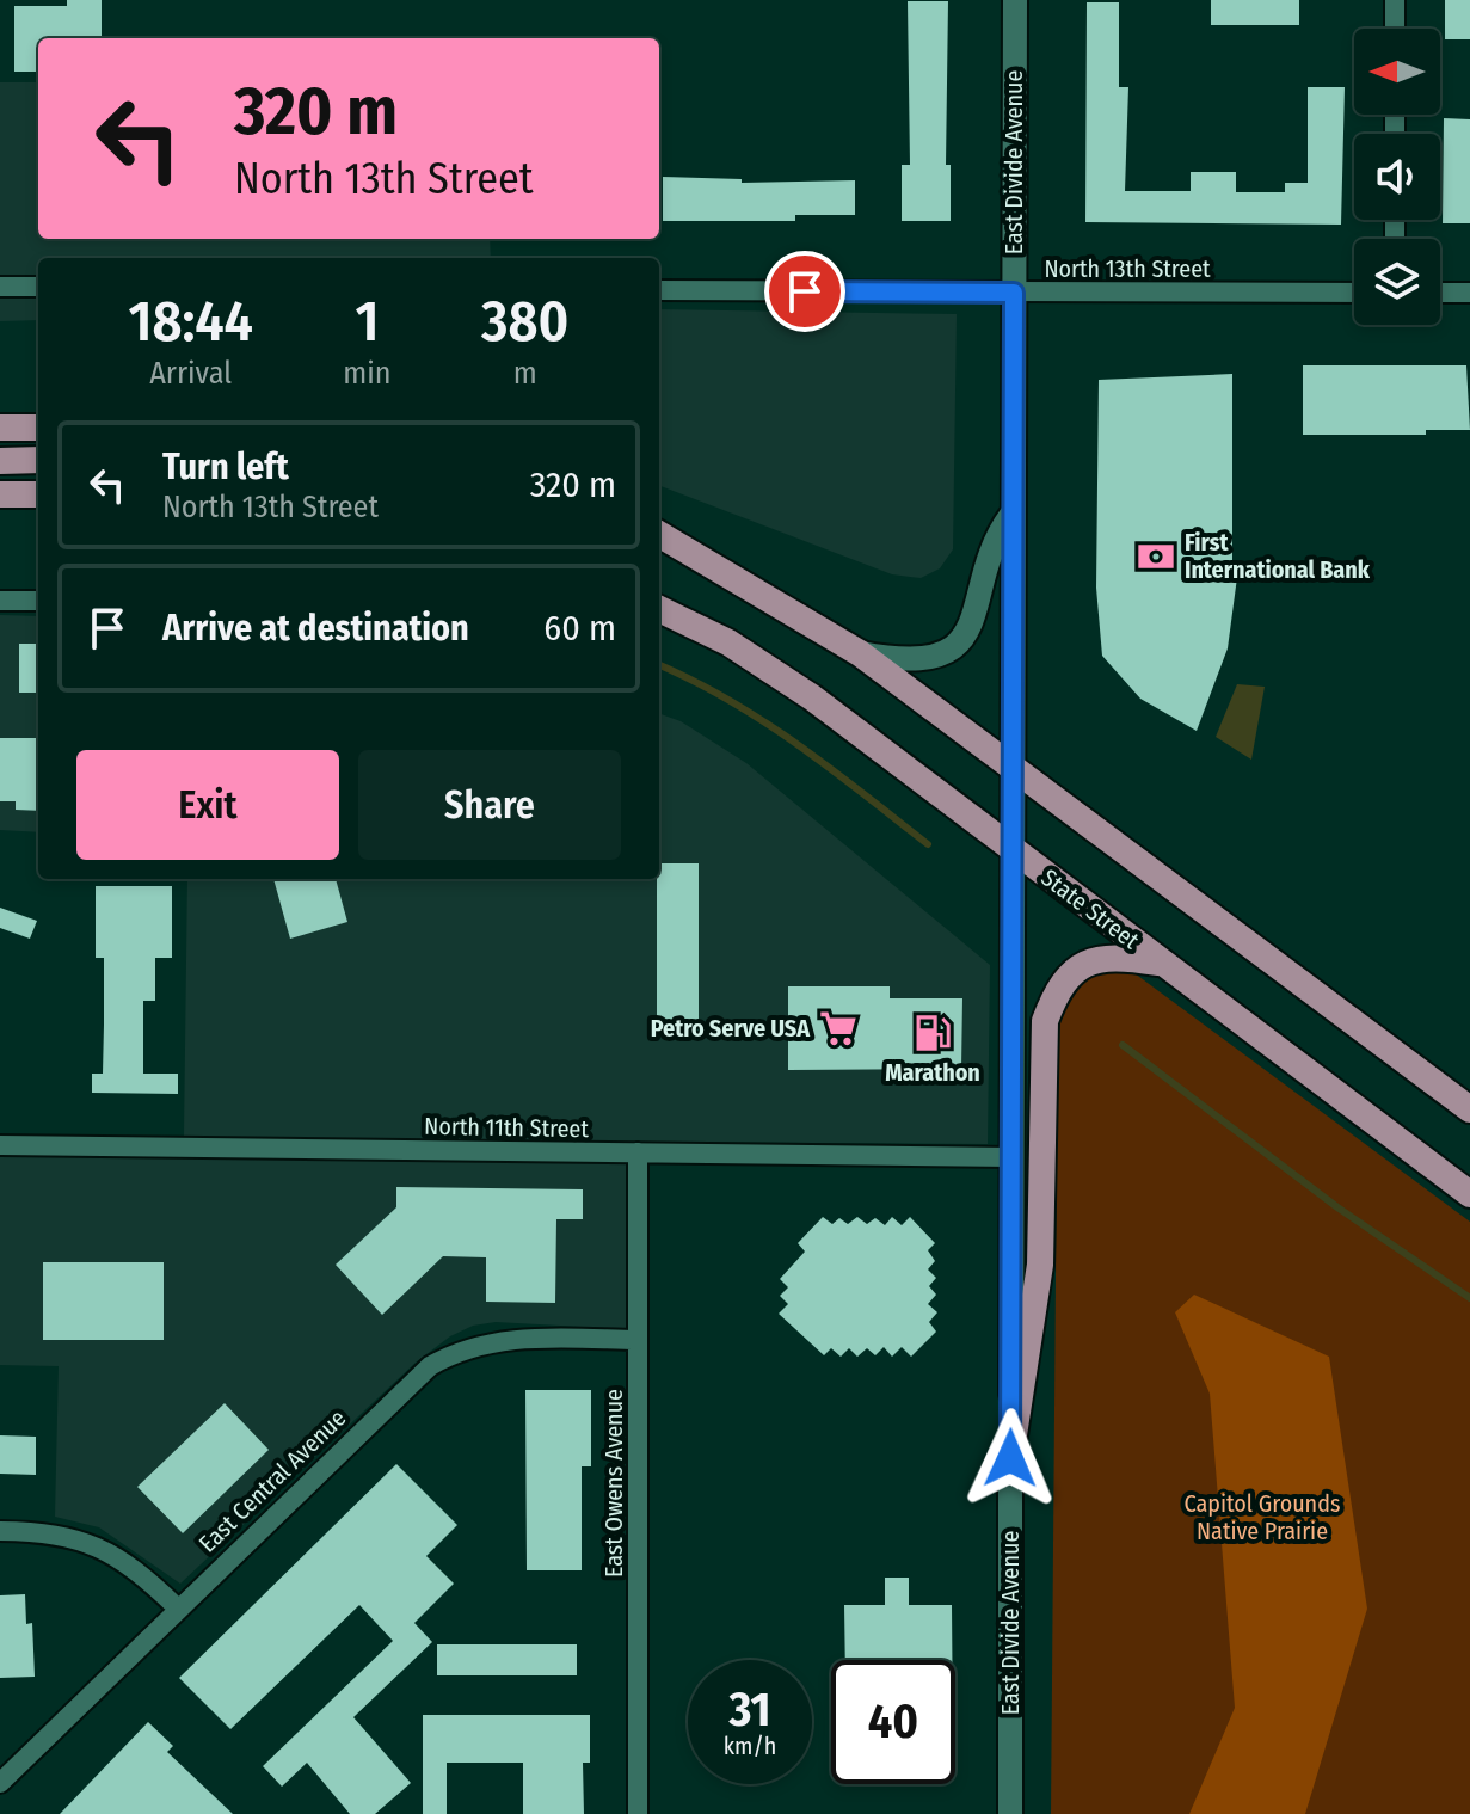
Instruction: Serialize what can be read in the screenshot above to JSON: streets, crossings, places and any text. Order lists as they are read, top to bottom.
{
  "streets": {
    "main road": ["State Street"],
    "street": [
      "East Divide Avenue",
      "North 13th Street",
      "North 11th Street",
      "East Central Avenue",
      "East Owens Avenue"
    ]
  },
  "crossings": [
    ["East Divide Avenue", "North 13th Street"],
    ["East Divide Avenue", "State Street"],
    ["East Divide Avenue", "North 11th Street"],
    ["North 11th Street", "East Owens Avenue"],
    ["East Central Avenue", "East Owens Avenue"]
  ],
  "parks": ["Capitol Grounds Native Prairie"],
  "places": {
    "bank": ["First International Bank"],
    "supermarket": ["Petro Serve USA"],
    "fuel station": ["Marathon"]
  },
  "north": "left",
  "page": {
    "turn": ["320 m", "North 13th Street"],
    "eta": [
      "18:44",
      "Arrival",
      "1",
      "min",
      "380",
      "m"
    ],
    "list": [
      {
        "name": "Turn left",
        "note": "North 13th Street",
        "value": "320 m"
      },
      {
        "name": "Arrive at destination",
        "value": "60 m"
      }
    ],
    "buttons": ["Exit", "Share"],
    "speed": "31 km/h",
    "limit": "40"
  }
}
